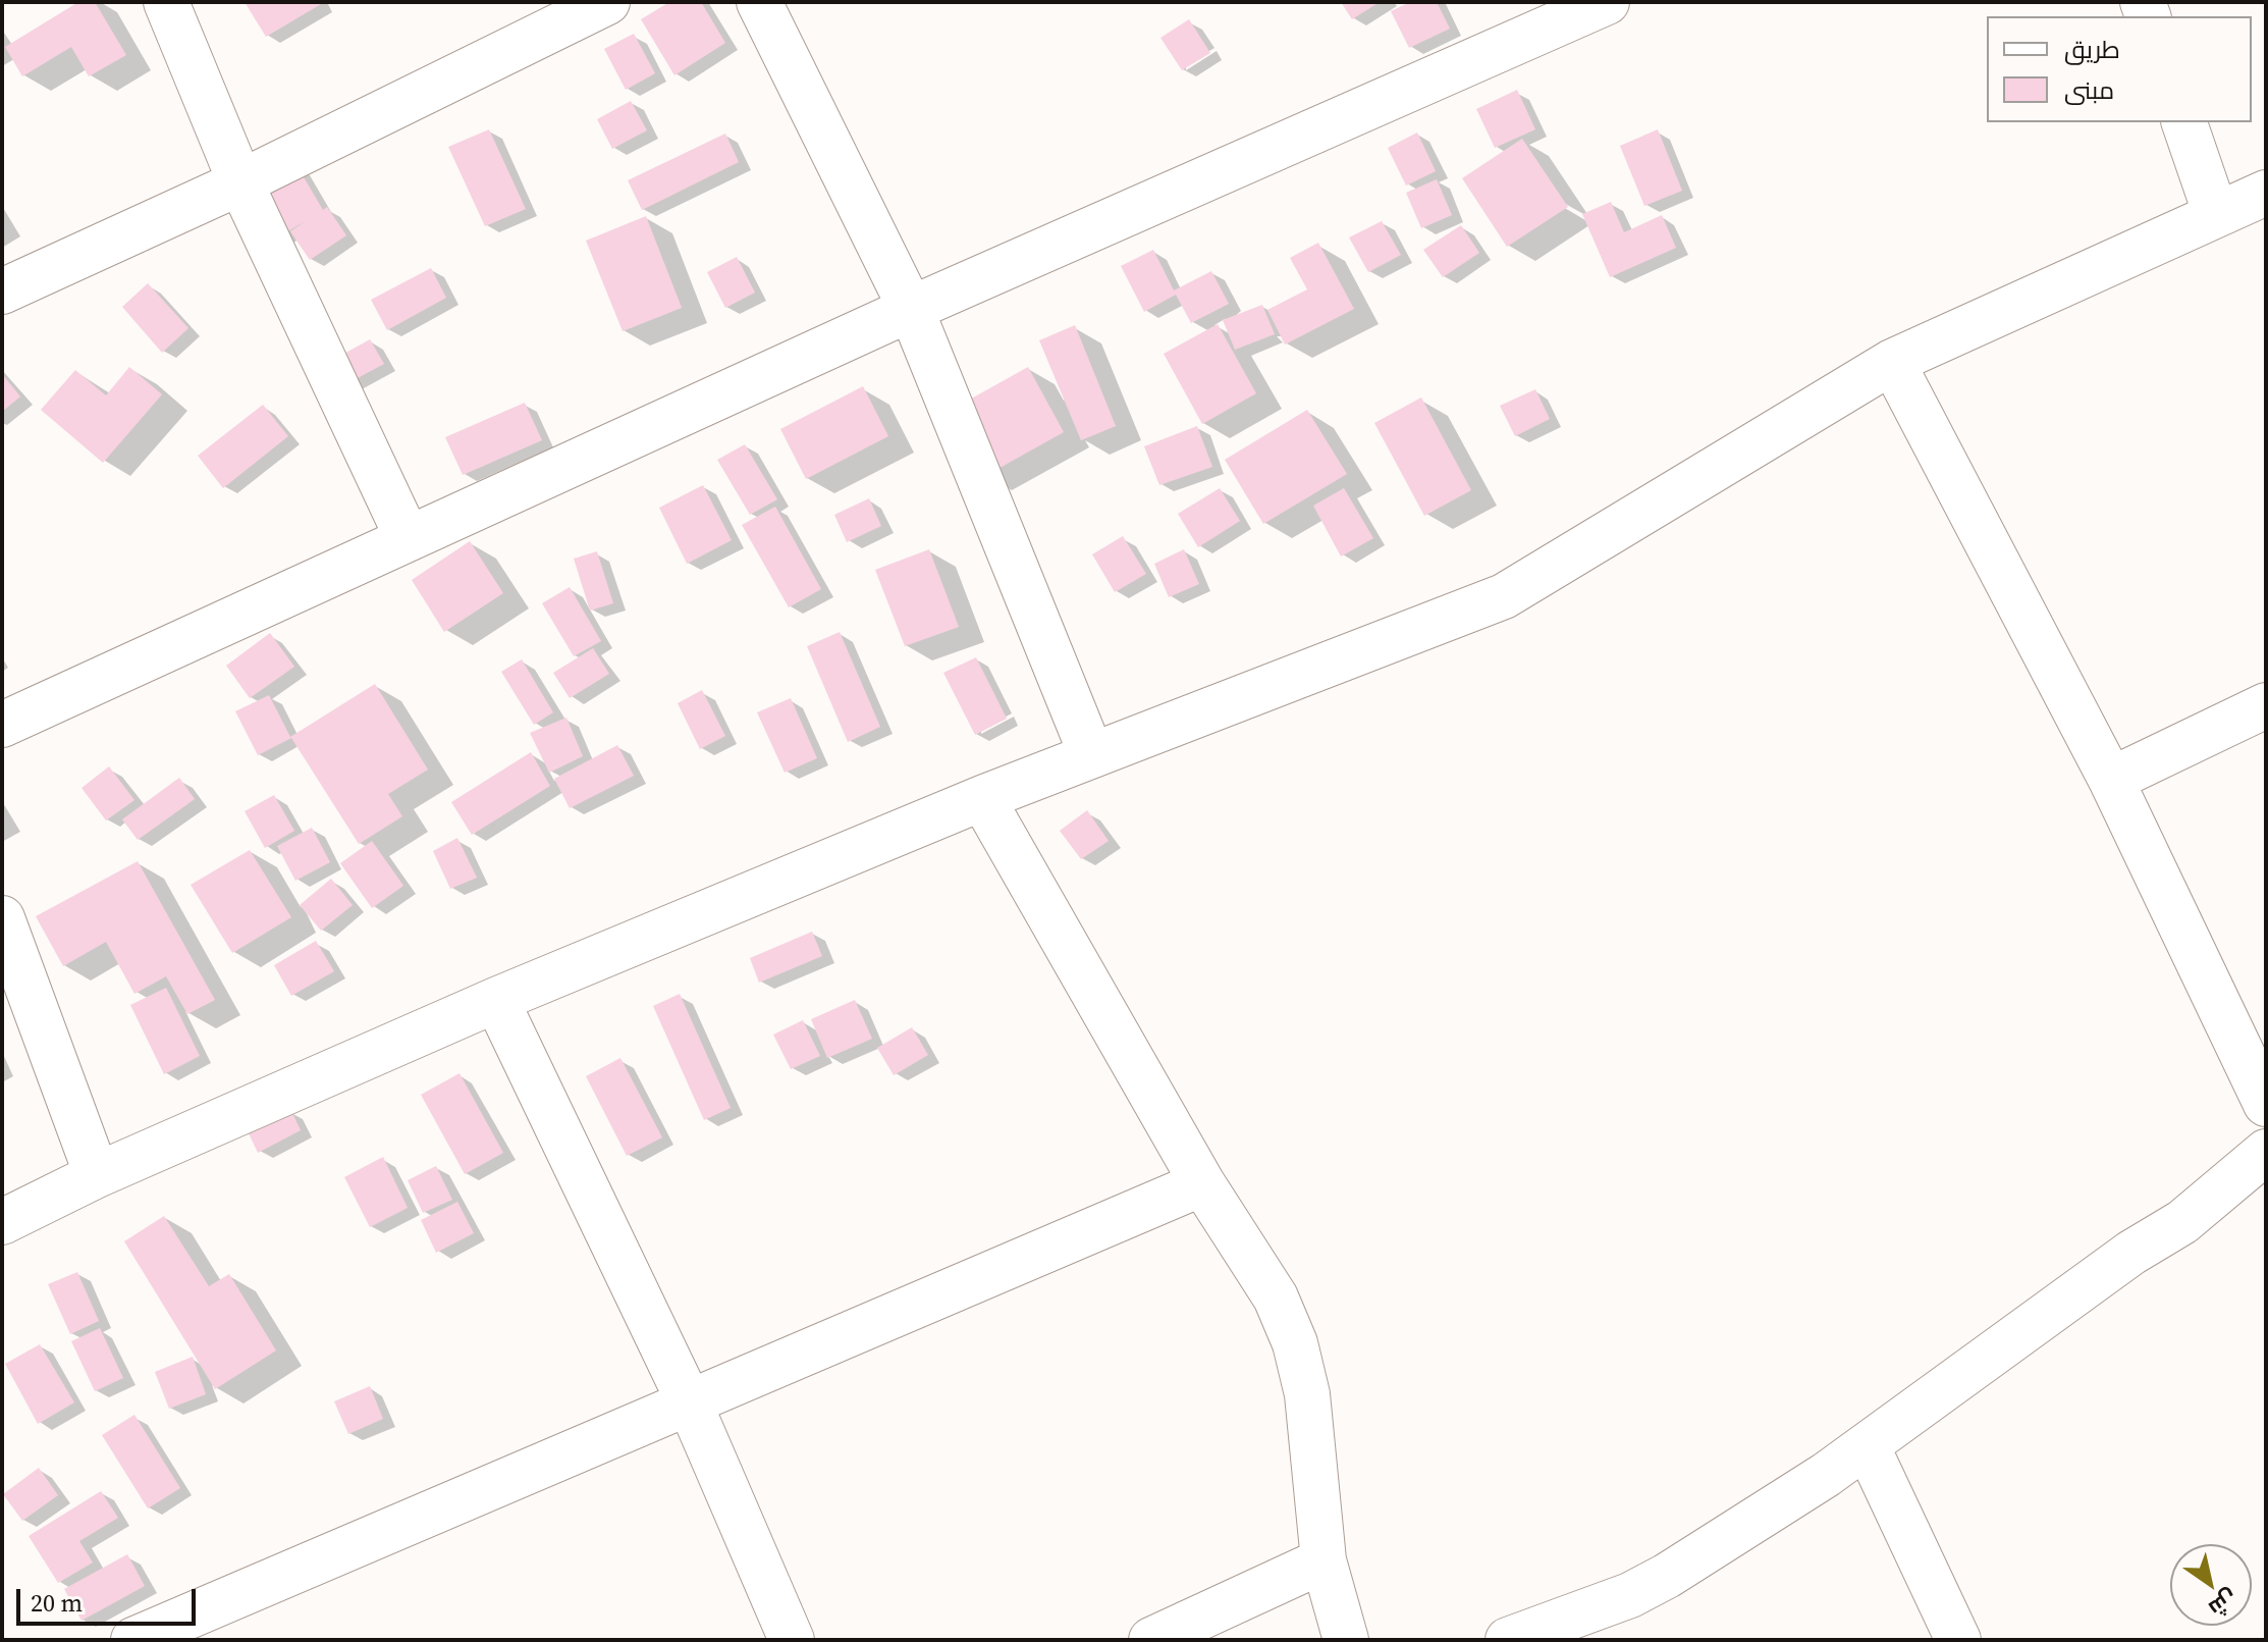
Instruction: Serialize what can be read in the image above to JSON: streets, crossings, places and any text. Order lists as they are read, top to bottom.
{
  "legend": ["طريق", "مبنى"],
  "scale_bar": "20 m",
  "north": "bottom right"
}
